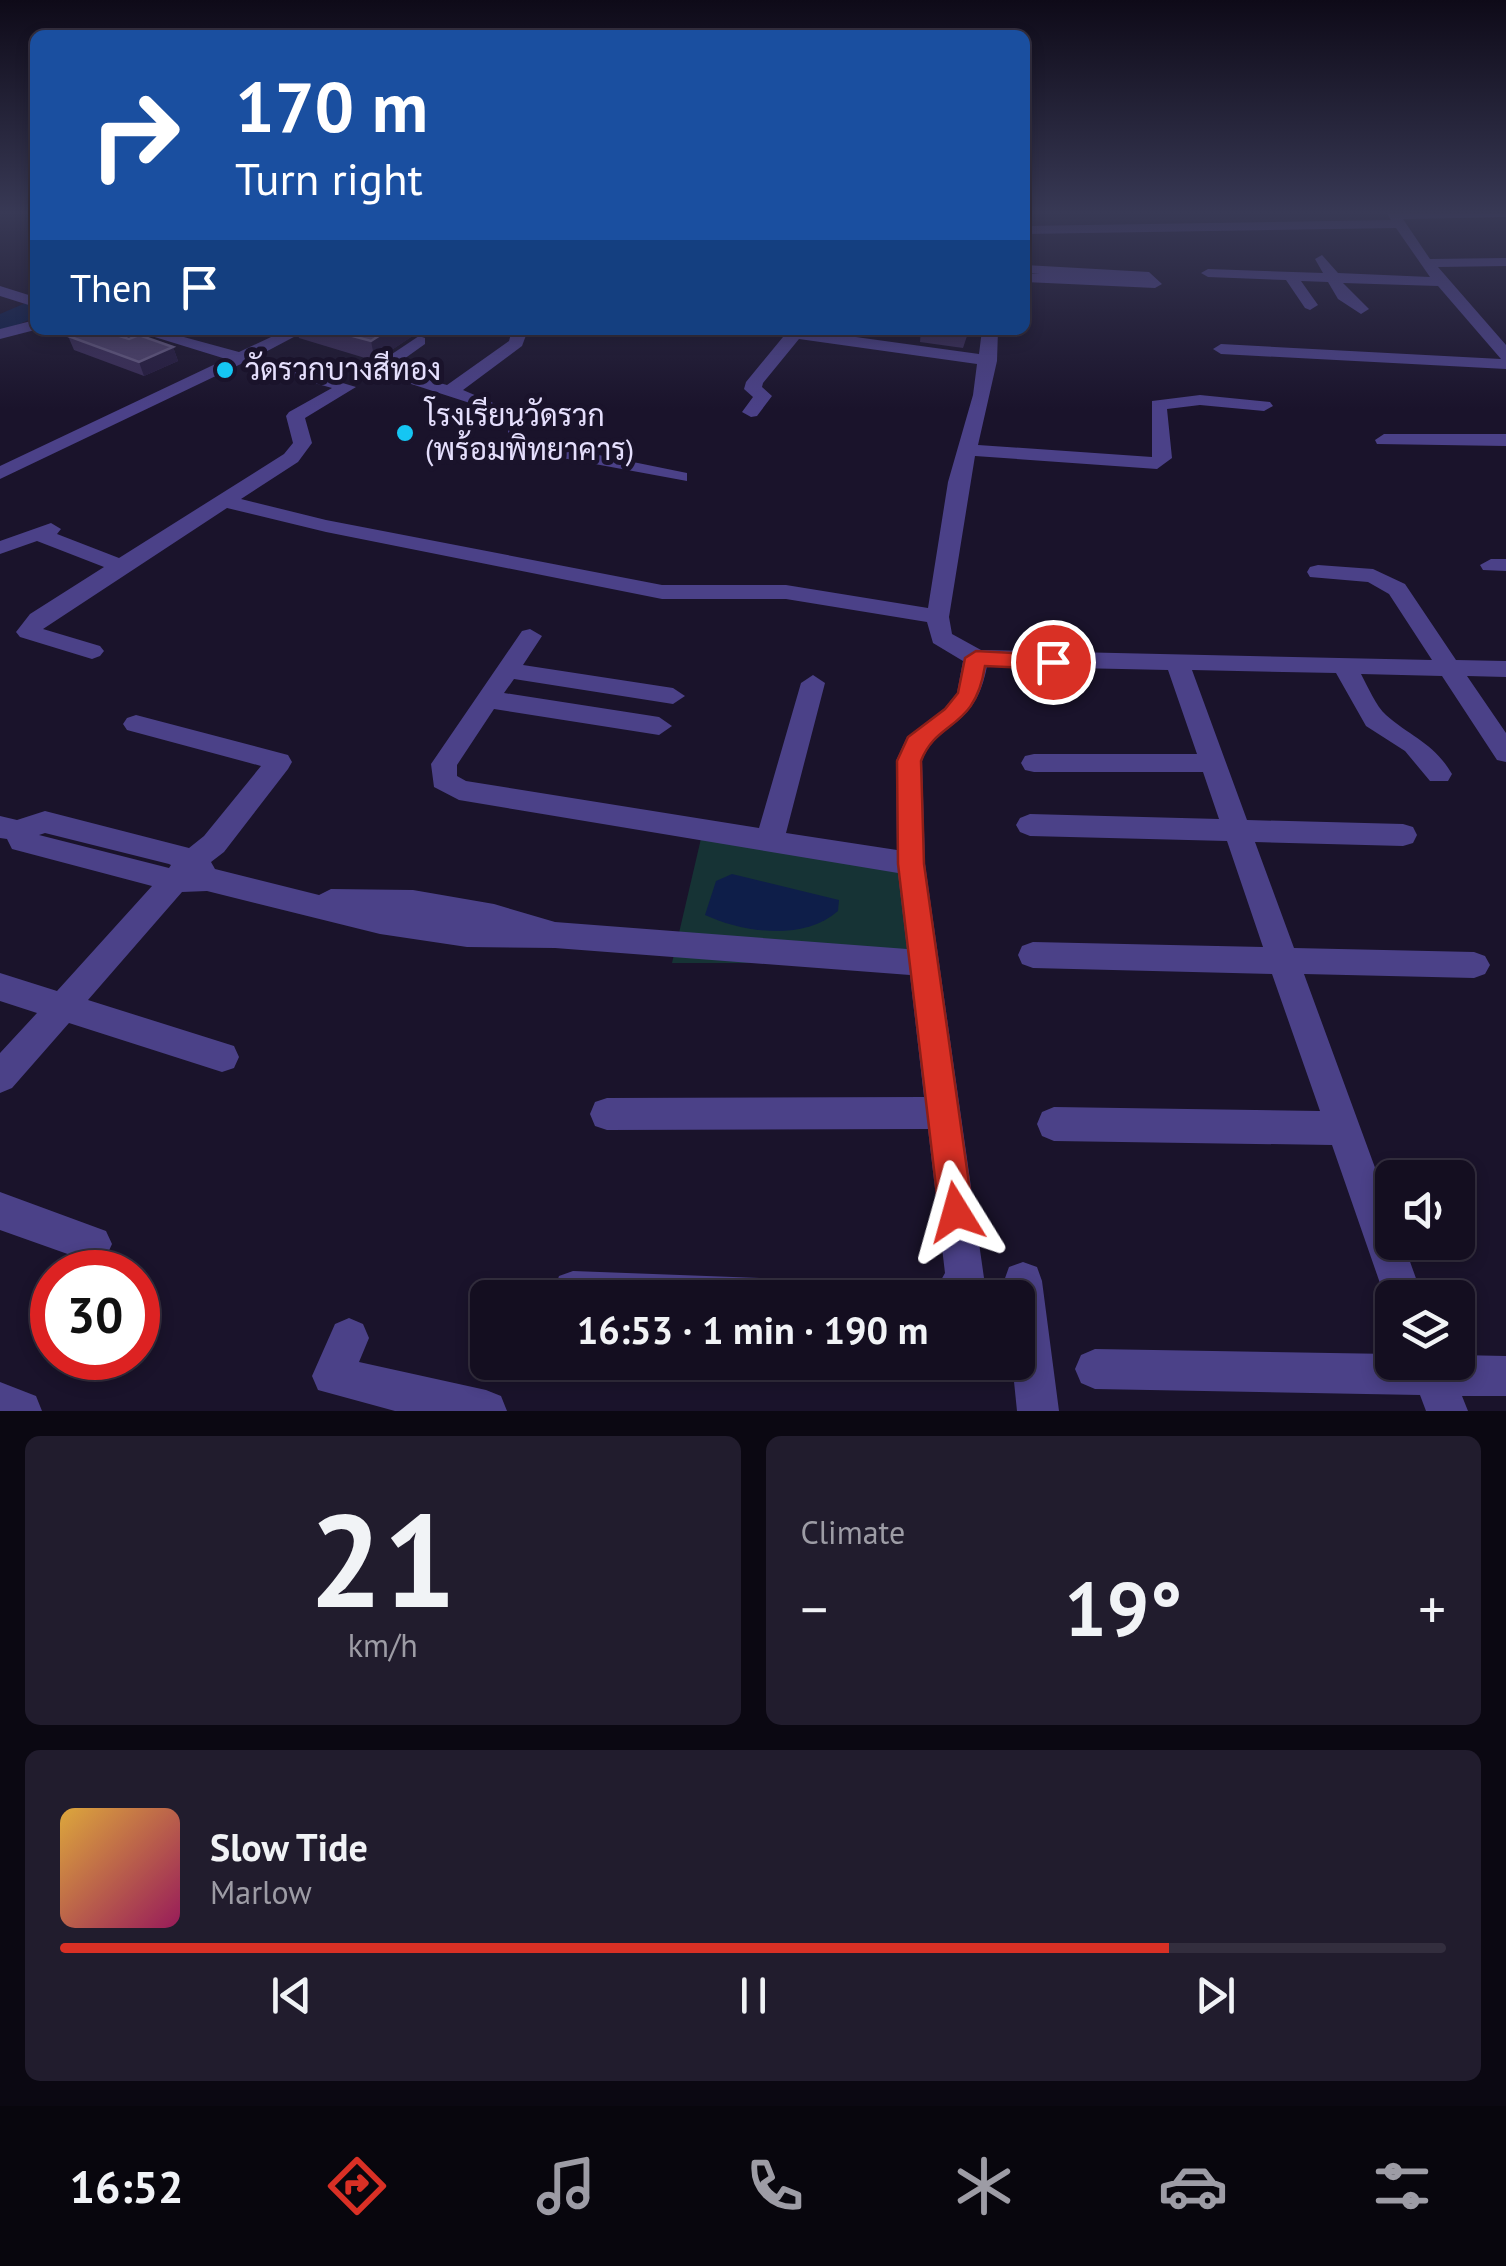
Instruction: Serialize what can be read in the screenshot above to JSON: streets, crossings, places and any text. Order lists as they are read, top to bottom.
{
  "places": ["วัดรวกบางสีทอง", "โรงเรียนวัดรวก (พร้อมพิทยาคาร)"],
  "page": {
    "turn": ["170 m", "Turn right"],
    "then": "Then",
    "limit": "30",
    "trip": "16:53 · 1 min · 190 m",
    "tile": [
      ["21", "km/h"],
      "Climate"
    ],
    "heat": ["−", "19°", "+"],
    "song": ["Slow Tide", "Marlow"],
    "tabs": "16:52"
  }
}
